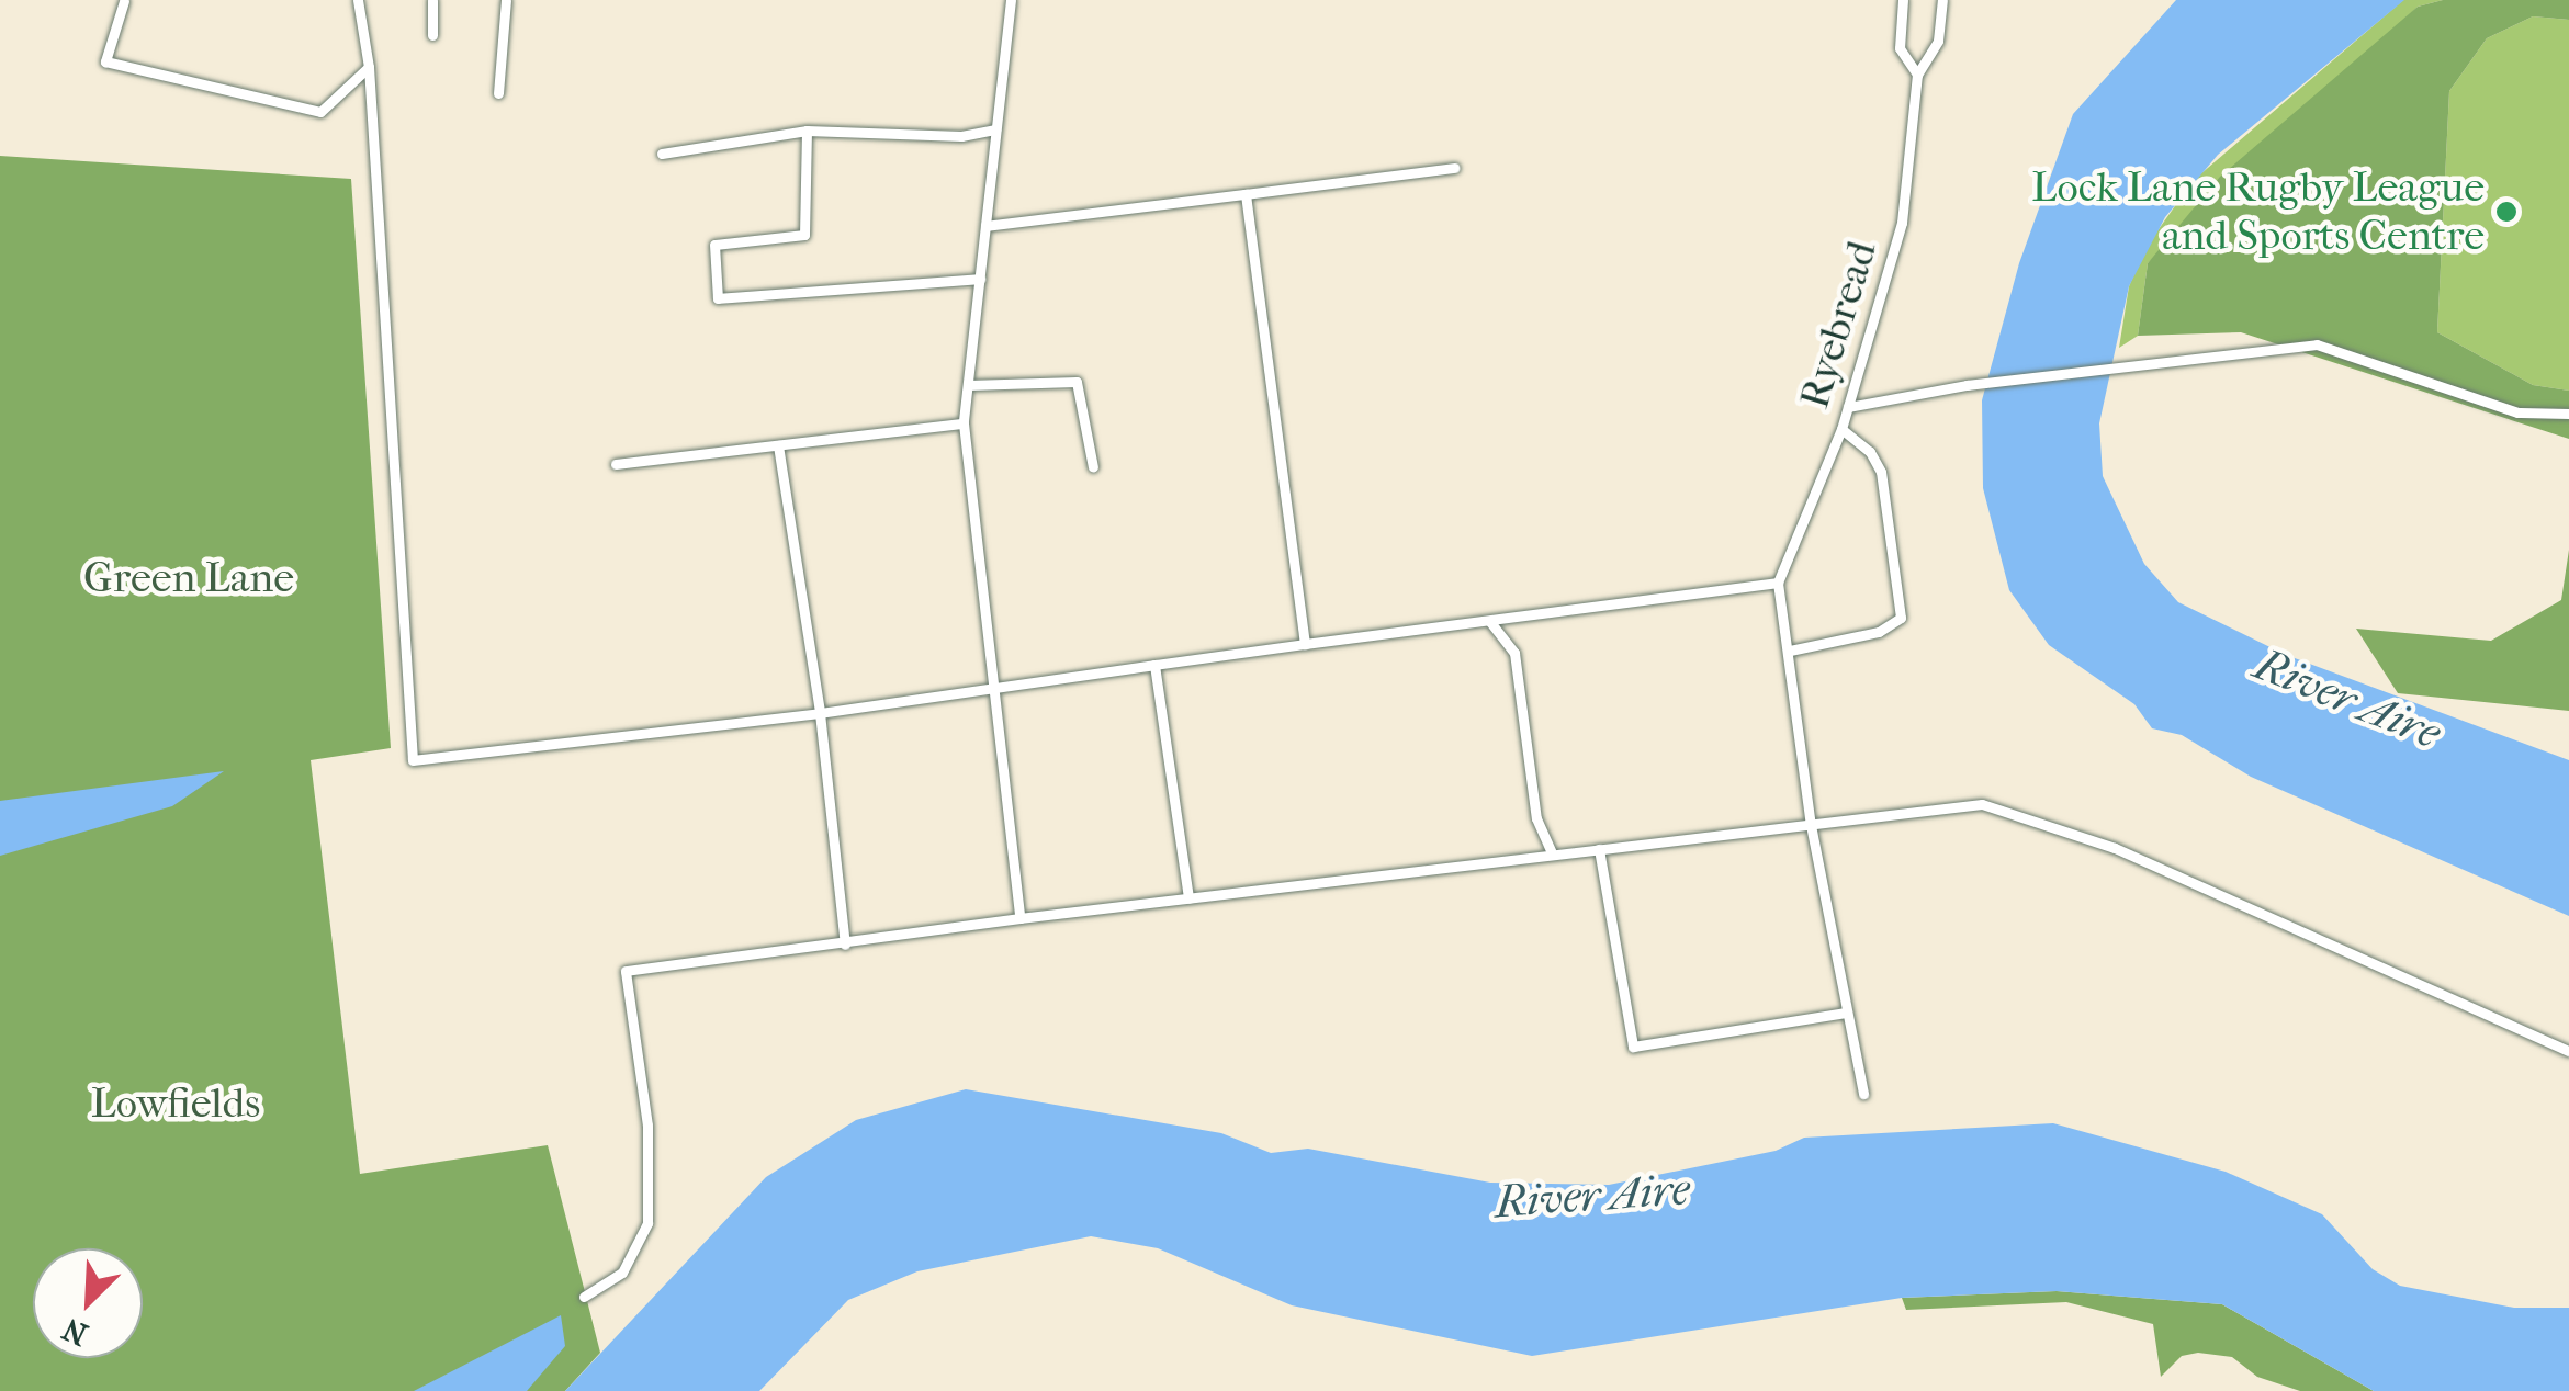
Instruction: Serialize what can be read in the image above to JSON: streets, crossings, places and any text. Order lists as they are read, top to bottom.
{
  "streets": {
    "lane": ["Ryebread"]
  },
  "water": ["River Aire"],
  "parks": ["Green Lane", "Lowfields"],
  "places": ["Lock Lane Rugby League and Sports Centre"],
  "north": "bottom left"
}
